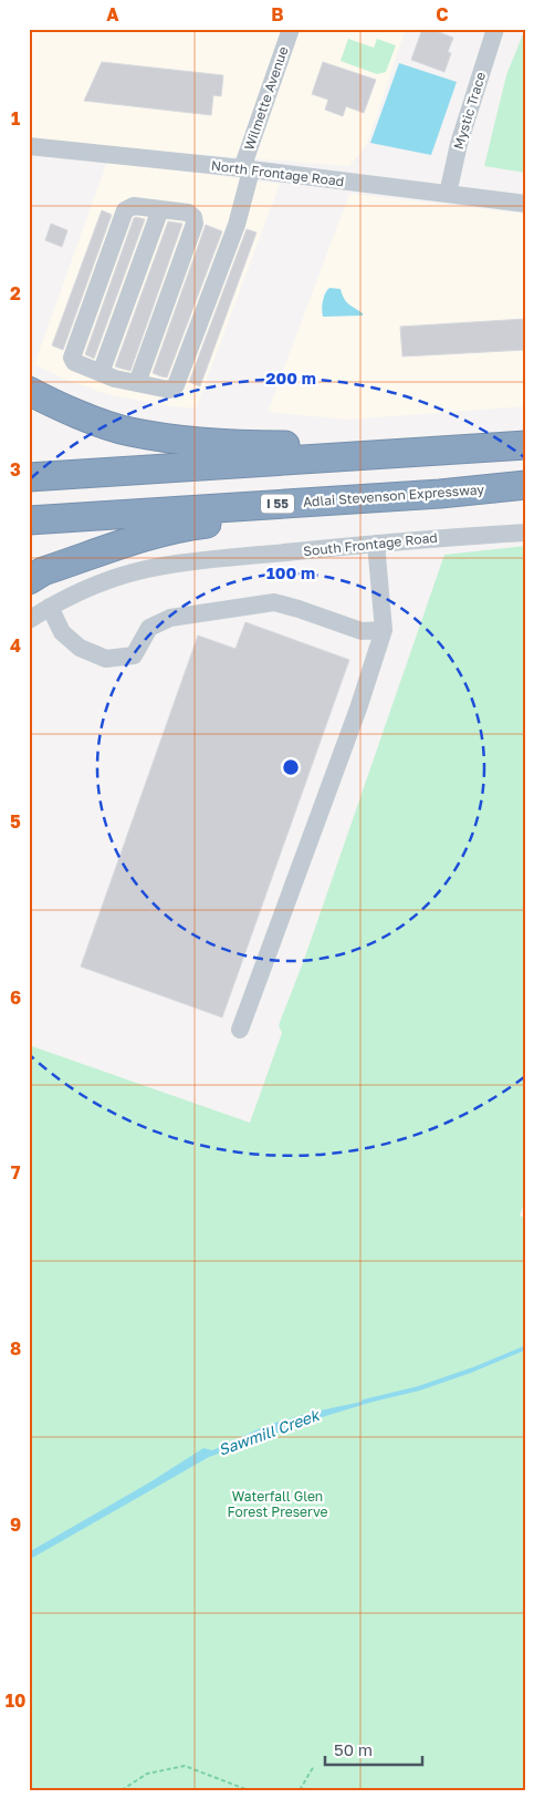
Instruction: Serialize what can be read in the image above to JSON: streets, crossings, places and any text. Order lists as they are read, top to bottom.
{
  "streets": {
    "highway": ["Adlai Stevenson Expressway", "I 55"],
    "street": [
      "Wilmette Avenue",
      "Mystic Trace",
      "North Frontage Road",
      "South Frontage Road"
    ]
  },
  "crossings": [
    ["Wilmette Avenue", "North Frontage Road"],
    ["Mystic Trace", "North Frontage Road"]
  ],
  "water": ["Sawmill Creek"],
  "parks": ["Waterfall Glen Forest Preserve"],
  "scale_bar": "50 m",
  "grid": {
    "columns": ["A", "B", "C"],
    "rows": [
      "1",
      "2",
      "3",
      "4",
      "5",
      "6",
      "7",
      "8",
      "9",
      "10"
    ]
  },
  "rings": ["200 m", "100 m"]
}
